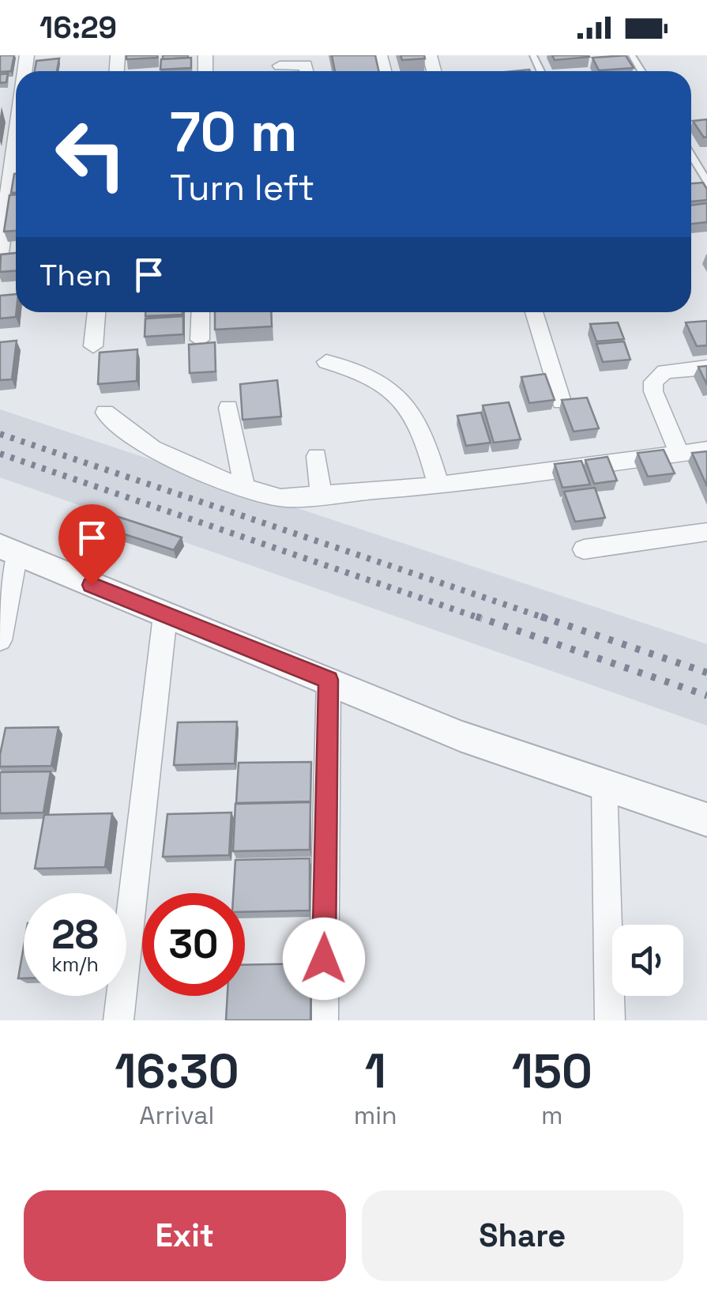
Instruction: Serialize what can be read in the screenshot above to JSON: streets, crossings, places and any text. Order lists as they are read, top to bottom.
{
  "page": {
    "status": "16:29",
    "turn": ["70 m", "Turn left"],
    "then": "Then",
    "speed": "28 km/h",
    "limit": "30",
    "eta": [
      "16:30",
      "Arrival",
      "1",
      "min",
      "150",
      "m"
    ],
    "buttons": ["Exit", "Share"]
  }
}
